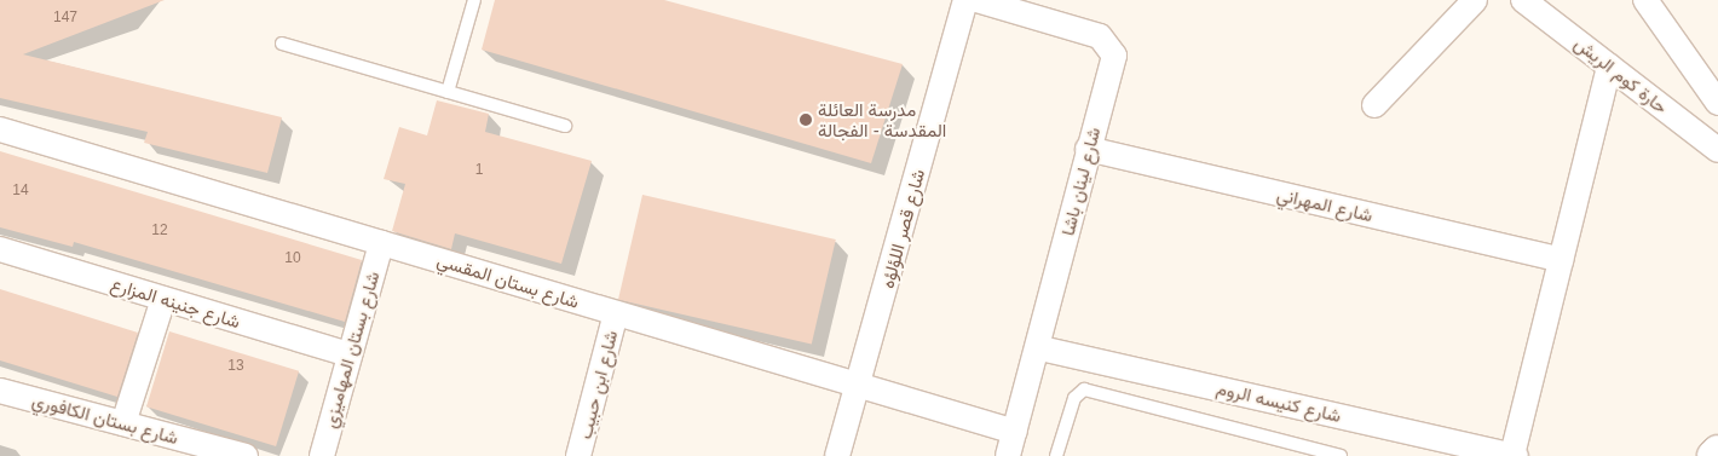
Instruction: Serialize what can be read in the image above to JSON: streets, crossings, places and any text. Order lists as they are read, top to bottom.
{
  "streets": {
    "street": [
      "حارة كوم الريش",
      "شارع لينان باشا",
      "شارع المهراني",
      "شارع قصر اللؤلؤه",
      "شارع بستان المقسي",
      "شارع جنينه المزارع",
      "شارع بستان المهاميزي",
      "شارع ابن حبيب",
      "شارع كنيسه الروم",
      "شارع بستان الكافوري"
    ]
  },
  "crossings": [
    ["شارع لينان باشا", "شارع المهراني"],
    ["شارع لينان باشا", "شارع بستان المقسي"],
    ["شارع لينان باشا", "شارع كنيسه الروم"],
    ["شارع قصر اللؤلؤه", "شارع بستان المقسي"],
    ["شارع بستان المقسي", "شارع بستان المهاميزي"],
    ["شارع بستان المقسي", "شارع ابن حبيب"],
    ["شارع جنينه المزارع", "شارع بستان المهاميزي"]
  ],
  "places": ["مدرسة العائلة المقدسة - الفجالة"],
  "house_numbers": [
    "147",
    "1",
    "14",
    "12",
    "10",
    "13"
  ]
}
